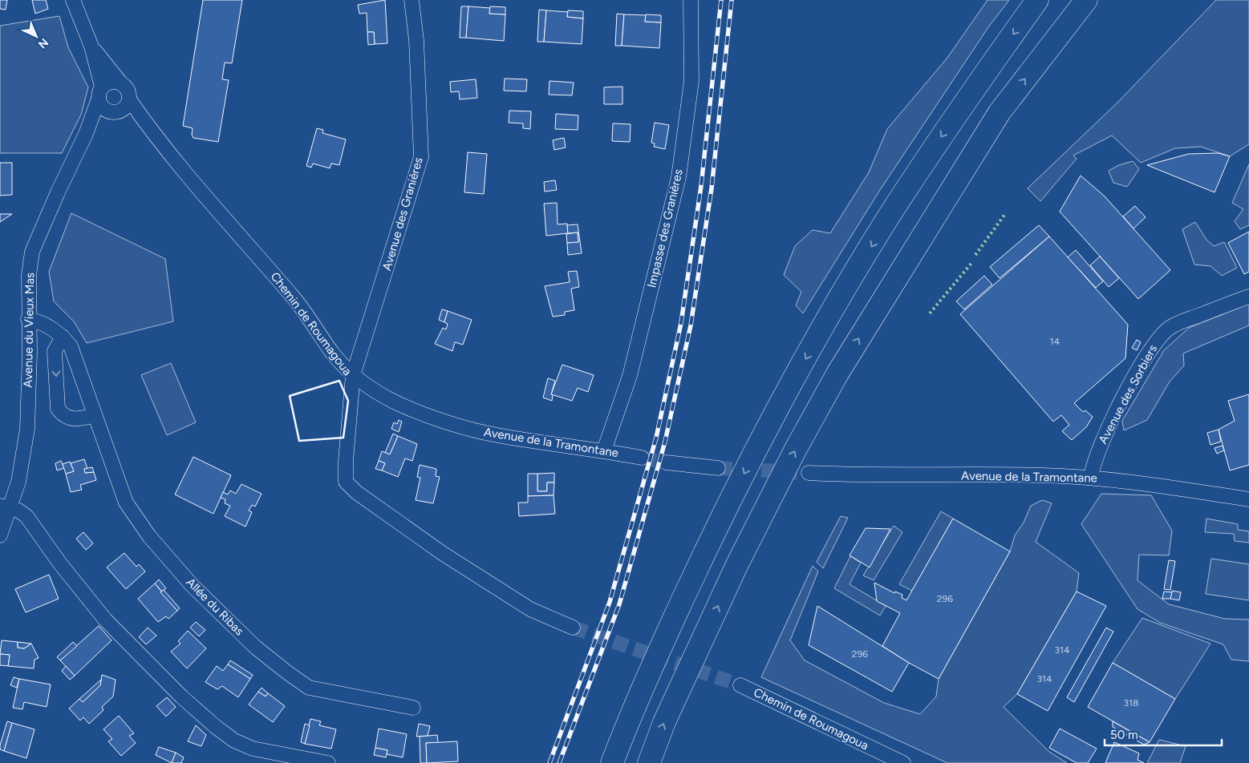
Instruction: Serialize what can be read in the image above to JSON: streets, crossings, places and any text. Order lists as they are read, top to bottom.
{
  "streets": {
    "street": [
      "Avenue des Granières",
      "Impasse des Granières",
      "Chemin de Roumagoua",
      "Avenue du Vieux Mas",
      "Avenue des Sorbiers",
      "Avenue de la Tramontane",
      "Allée du Ribas"
    ]
  },
  "crossings": [
    ["Avenue des Granières", "Chemin de Roumagoua"],
    ["Avenue des Granières", "Avenue de la Tramontane"],
    ["Impasse des Granières", "Avenue de la Tramontane"],
    ["Chemin de Roumagoua", "Avenue du Vieux Mas"],
    ["Chemin de Roumagoua", "Avenue de la Tramontane"],
    ["Avenue des Sorbiers", "Avenue de la Tramontane"]
  ],
  "house_numbers": [
    "14",
    "296",
    "314",
    "296",
    "314",
    "318"
  ],
  "scale_bar": "50 m",
  "north": "bottom right"
}
